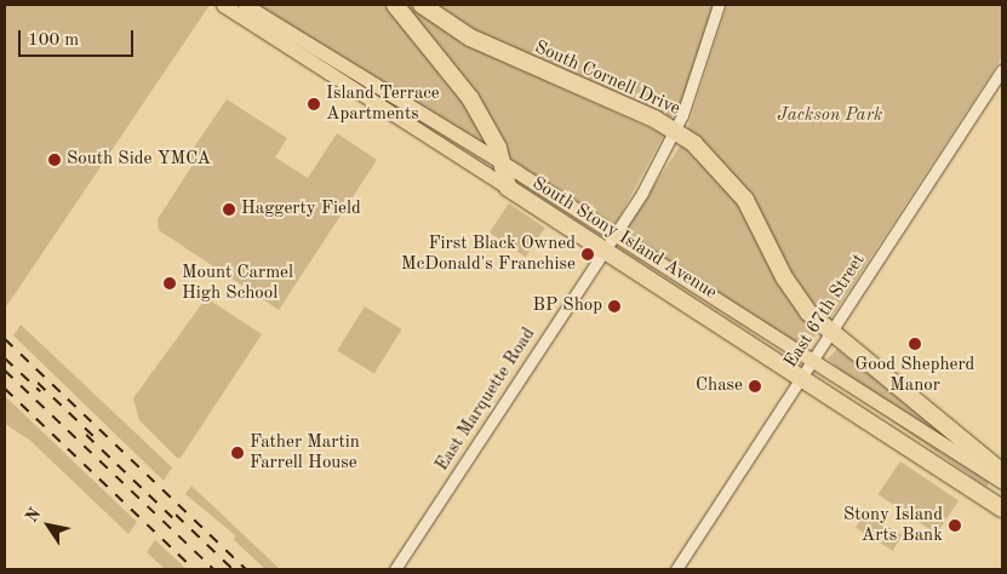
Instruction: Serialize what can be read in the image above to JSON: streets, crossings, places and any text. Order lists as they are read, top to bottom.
{
  "streets": {
    "highway": ["South Cornell Drive", "South Stony Island Avenue"],
    "street": ["East 67th Street", "East Marquette Road"]
  },
  "crossings": [
    ["South Cornell Drive", "East 67th Street"],
    ["South Cornell Drive", "East Marquette Road"],
    ["South Stony Island Avenue", "East 67th Street"],
    ["South Stony Island Avenue", "East Marquette Road"]
  ],
  "parks": ["Jackson Park"],
  "places": [
    "Island Terrace Apartments",
    "South Side YMCA",
    "Haggerty Field",
    "First Black Owned McDonald's Franchise",
    "Mount Carmel High School",
    "BP Shop",
    "Good Shepherd Manor",
    "Chase",
    "Father Martin Farrell House",
    "Stony Island Arts Bank"
  ],
  "scale_bar": "100 m",
  "north": "top left"
}
